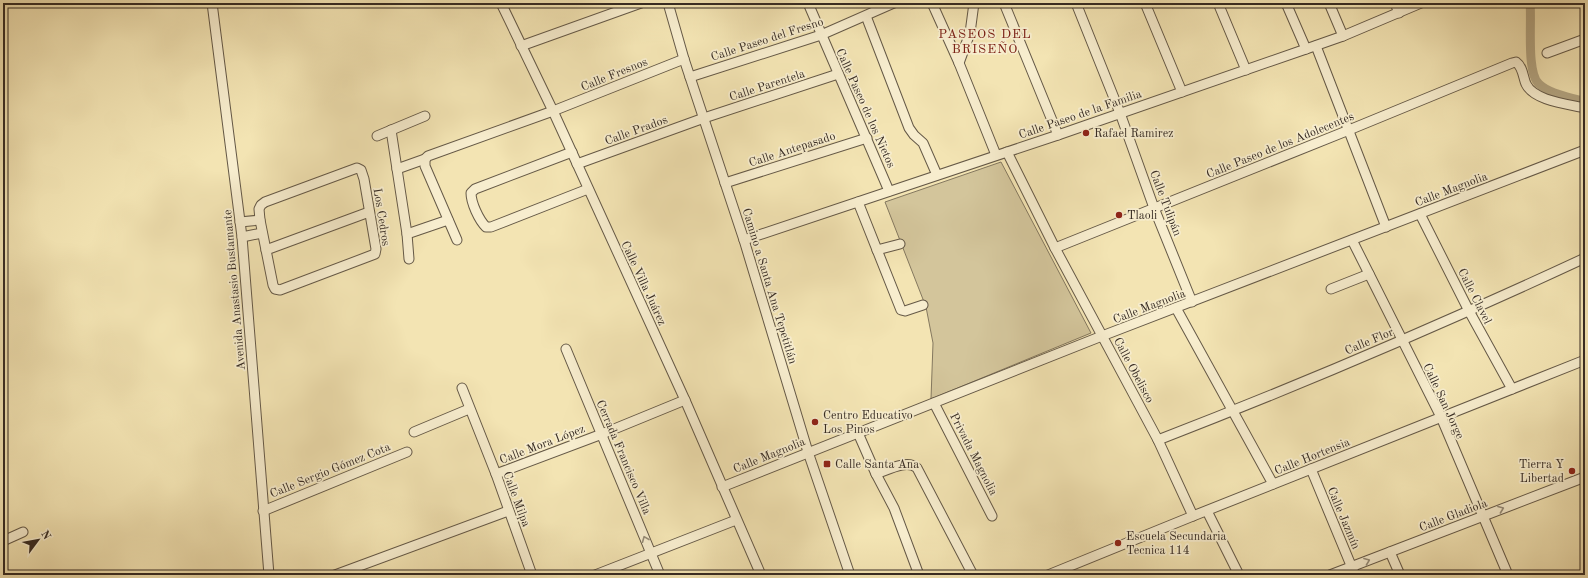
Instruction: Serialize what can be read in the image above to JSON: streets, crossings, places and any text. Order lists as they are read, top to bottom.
{
  "streets": {
    "street": [
      "Calle Paseo del Fresno",
      "Calle Fresnos",
      "Calle Parentela",
      "Calle Paseo de los Nietos",
      "Calle Paseo de la Familia",
      "Calle Prados",
      "Calle Paseo de los Adolecentes",
      "Calle Antepasado",
      "Calle Magnolia",
      "Calle Tulipán",
      "Los Cedros",
      "Calle Villa Juárez",
      "Camino a Santa Ana Tepetitlán",
      "Avenida Anastasio Bustamante",
      "Calle Clavel",
      "Calle Flor",
      "Calle Obelisco",
      "Calle San Jorge",
      "Calle Mora López",
      "Privada Magnolia",
      "Calle Hortensia",
      "Cerrada Francisco Villa",
      "Calle Sergio Gómez Cota",
      "Calle Milpa",
      "Calle Gladiola",
      "Calle Jazmín"
    ]
  },
  "crossings": [
    ["Calle Paseo del Fresno", "Calle Paseo de los Nietos"],
    ["Calle Paseo del Fresno", "Camino a Santa Ana Tepetitlán"],
    ["Calle Fresnos", "Calle Villa Juárez"],
    ["Calle Fresnos", "Camino a Santa Ana Tepetitlán"],
    ["Calle Parentela", "Calle Paseo de los Nietos"],
    ["Calle Parentela", "Calle Prados"],
    ["Calle Parentela", "Camino a Santa Ana Tepetitlán"],
    ["Calle Paseo de los Nietos", "Calle Paseo de la Familia"],
    ["Calle Paseo de los Nietos", "Calle Antepasado"],
    ["Calle Paseo de la Familia", "Calle Tulipán"],
    ["Calle Paseo de la Familia", "Camino a Santa Ana Tepetitlán"],
    ["Calle Paseo de la Familia", "Calle Obelisco"],
    ["Calle Prados", "Calle Villa Juárez"],
    ["Calle Prados", "Camino a Santa Ana Tepetitlán"],
    ["Calle Paseo de los Adolecentes", "Calle Tulipán"],
    ["Calle Paseo de los Adolecentes", "Calle Obelisco"],
    ["Calle Antepasado", "Camino a Santa Ana Tepetitlán"],
    ["Calle Magnolia", "Calle Tulipán"],
    ["Calle Magnolia", "Calle Villa Juárez"],
    ["Calle Magnolia", "Camino a Santa Ana Tepetitlán"],
    ["Calle Magnolia", "Calle Clavel"],
    ["Calle Magnolia", "Calle Obelisco"],
    ["Calle Magnolia", "Calle San Jorge"],
    ["Calle Magnolia", "Privada Magnolia"],
    ["Calle Villa Juárez", "Calle Mora López"],
    ["Avenida Anastasio Bustamante", "Calle Sergio Gómez Cota"],
    ["Calle Clavel", "Calle Flor"],
    ["Calle Clavel", "Calle Hortensia"],
    ["Calle Flor", "Calle Obelisco"],
    ["Calle Flor", "Calle San Jorge"],
    ["Calle Obelisco", "Calle Hortensia"],
    ["Calle San Jorge", "Calle Hortensia"],
    ["Calle San Jorge", "Calle Gladiola"],
    ["Calle Mora López", "Cerrada Francisco Villa"],
    ["Calle Mora López", "Calle Milpa"],
    ["Calle Hortensia", "Calle Jazmín"],
    ["Calle Gladiola", "Calle Jazmín"]
  ],
  "one_way": ["Cerrada Francisco Villa", "Calle Gladiola"],
  "districts": ["PASEOS DEL BRISEÑO"],
  "places": {
    "other": [
      "Rafael Ramirez",
      "Tlaoli",
      "Centro Educativo Los Pinos",
      "Tierra Y Libertad",
      "Escuela Secundaria Tecnica 114"
    ],
    "transit": ["Calle Santa Ana"]
  },
  "north": "top right"
}
